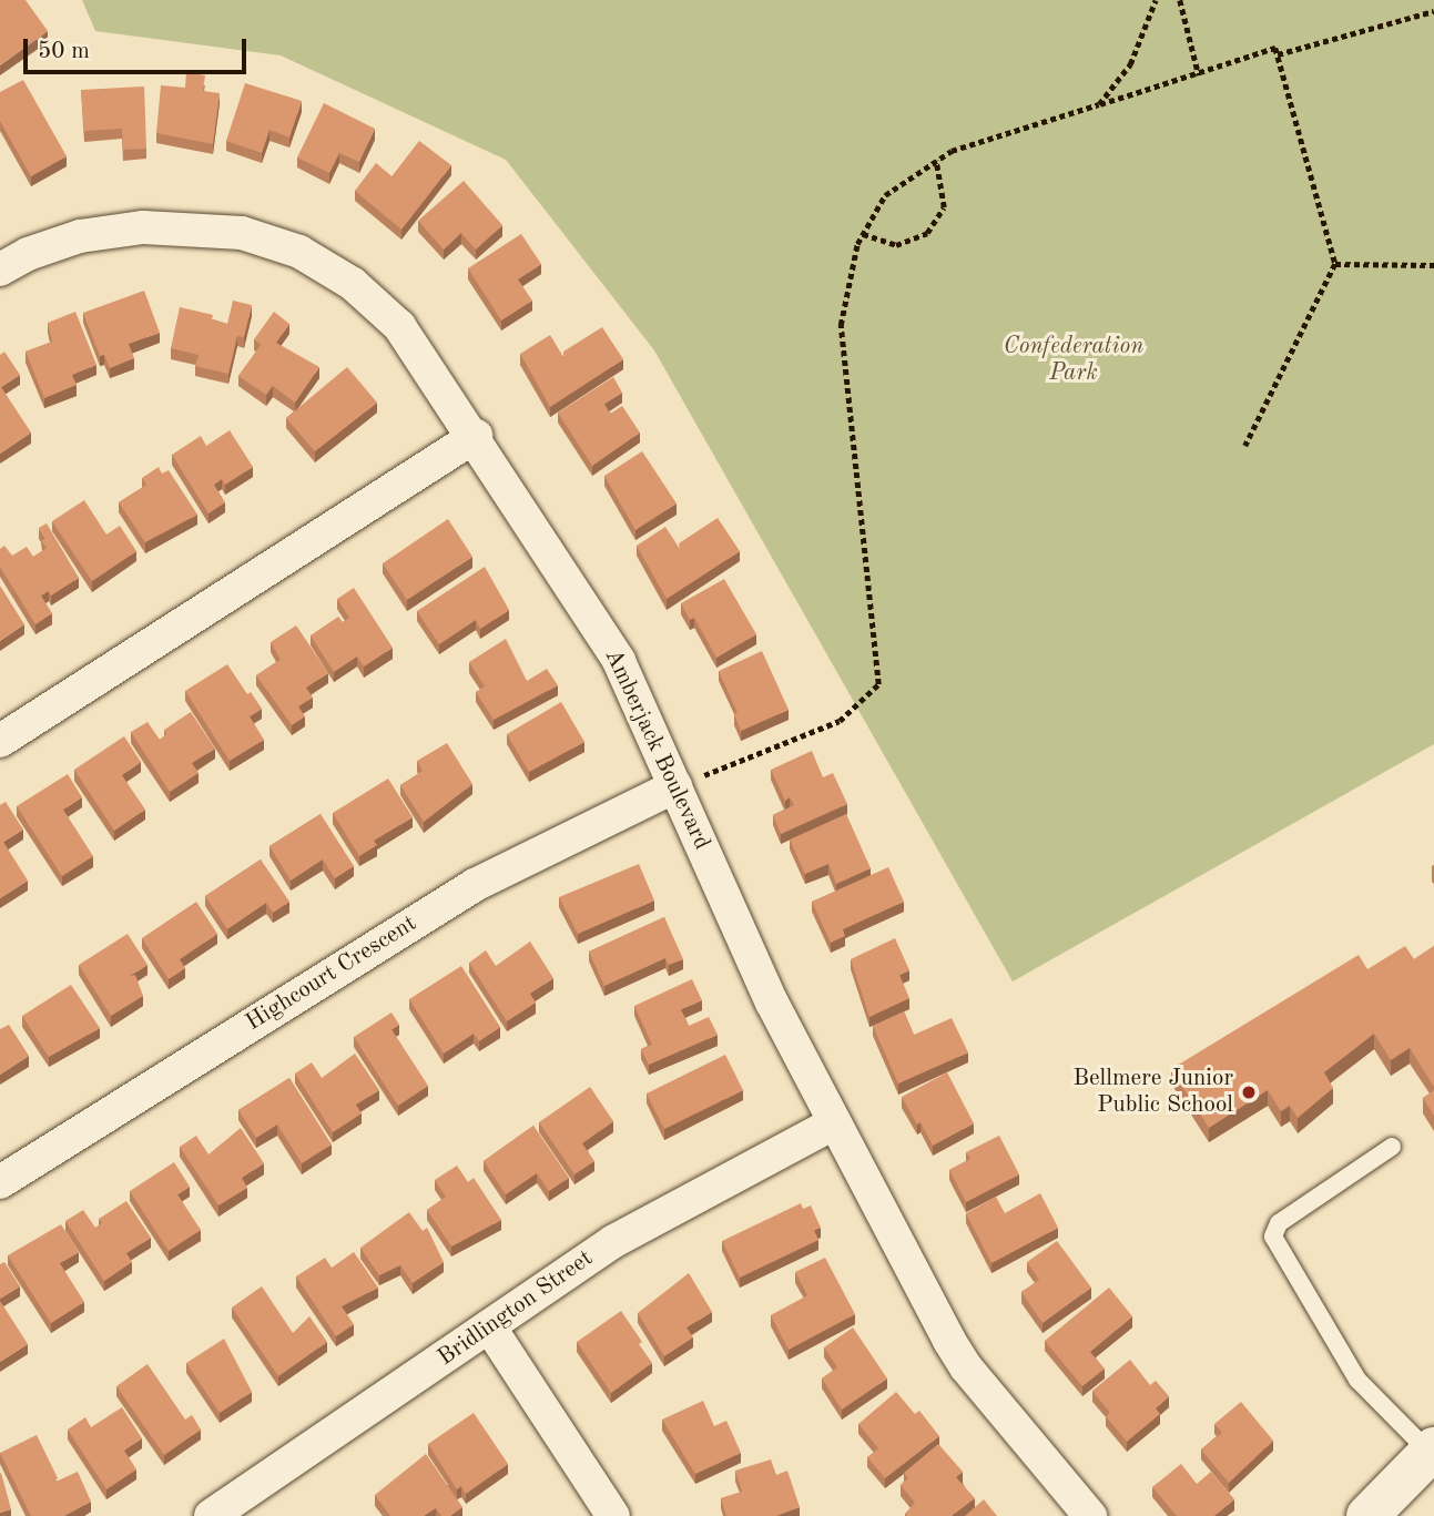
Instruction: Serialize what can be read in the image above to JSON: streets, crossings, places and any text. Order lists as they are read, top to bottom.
{
  "streets": {
    "street": ["Amberjack Boulevard", "Highcourt Crescent", "Bridlington Street"]
  },
  "crossings": [
    ["Amberjack Boulevard", "Highcourt Crescent"],
    ["Amberjack Boulevard", "Bridlington Street"]
  ],
  "parks": ["Confederation Park"],
  "places": ["Bellmere Junior Public School"],
  "scale_bar": "50 m"
}
